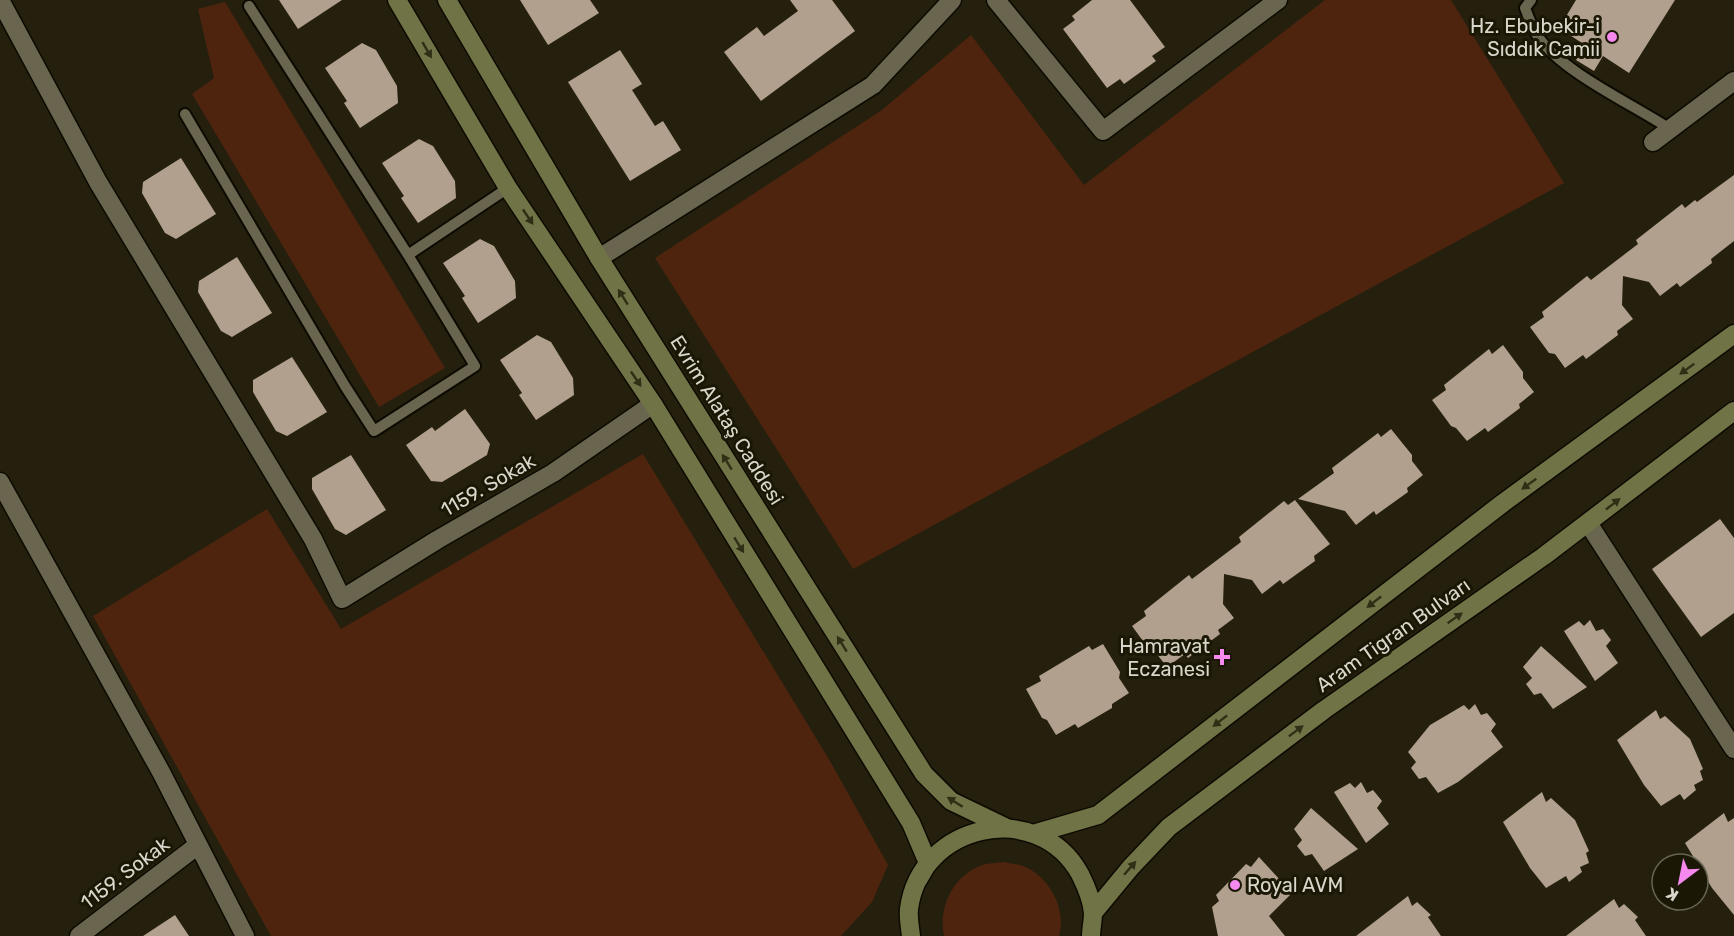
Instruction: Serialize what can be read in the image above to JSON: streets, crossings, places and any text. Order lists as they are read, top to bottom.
{
  "streets": {
    "main road": ["Evrim Alataş Caddesi", "Aram Tigran Bulvarı"],
    "street": ["1159. Sokak"]
  },
  "places": {
    "other": ["Hz. Ebubekir-i Sıddık Camii", "Royal AVM"],
    "health": ["Hamravat Eczanesi"]
  },
  "north": "bottom left"
}
